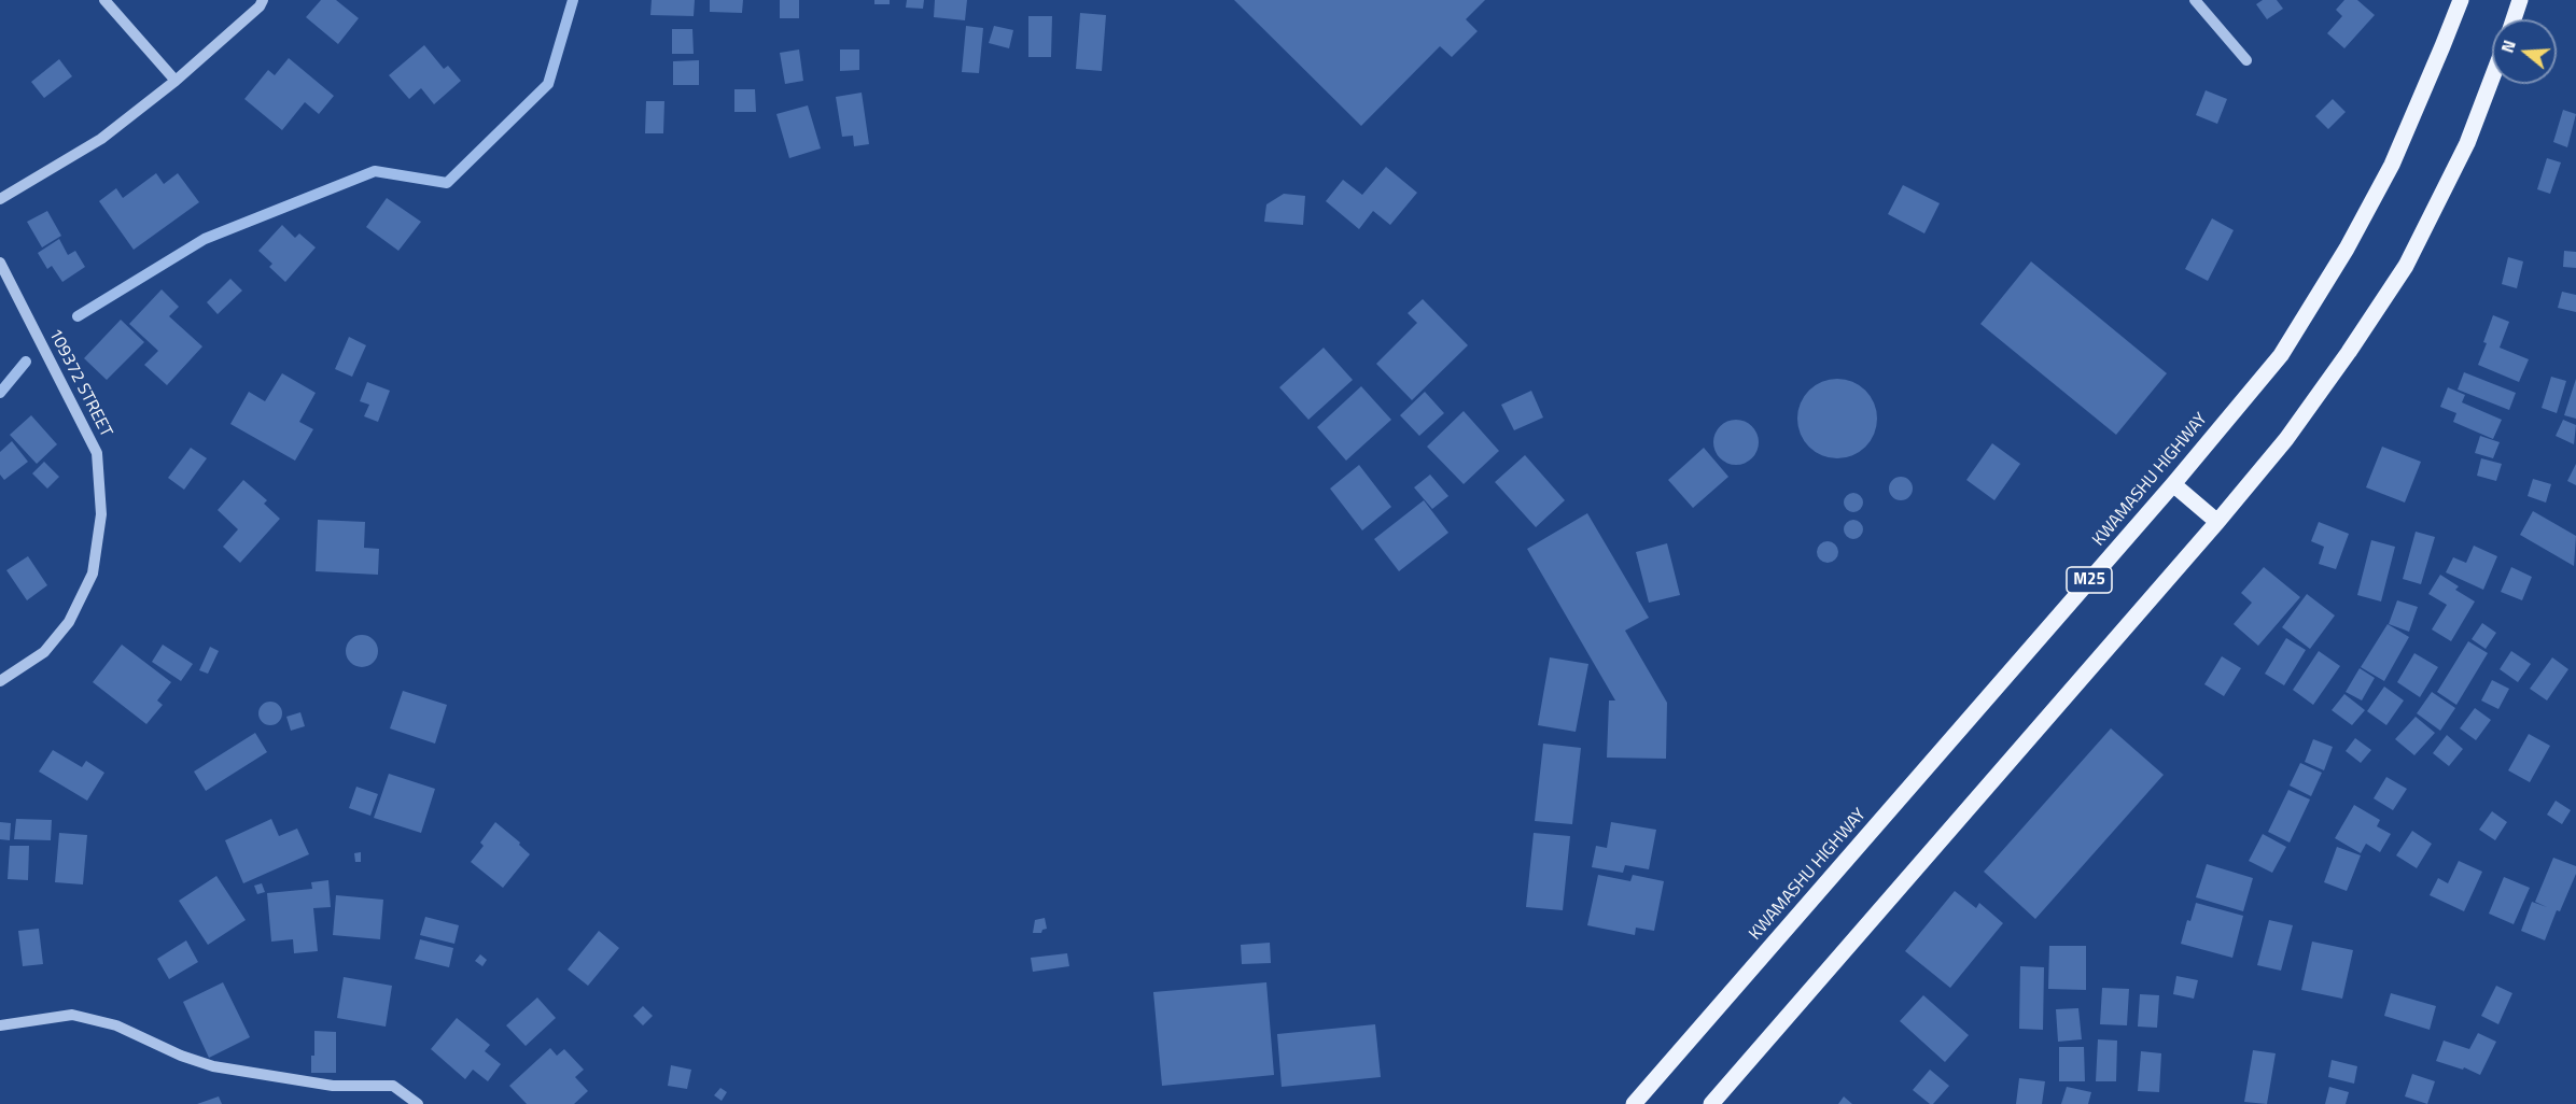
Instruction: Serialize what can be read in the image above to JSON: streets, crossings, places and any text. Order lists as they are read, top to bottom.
{
  "streets": {
    "main road": ["KWAMASHU HIGHWAY", "M25"],
    "street": ["109372 STREET"]
  },
  "north": "left"
}
